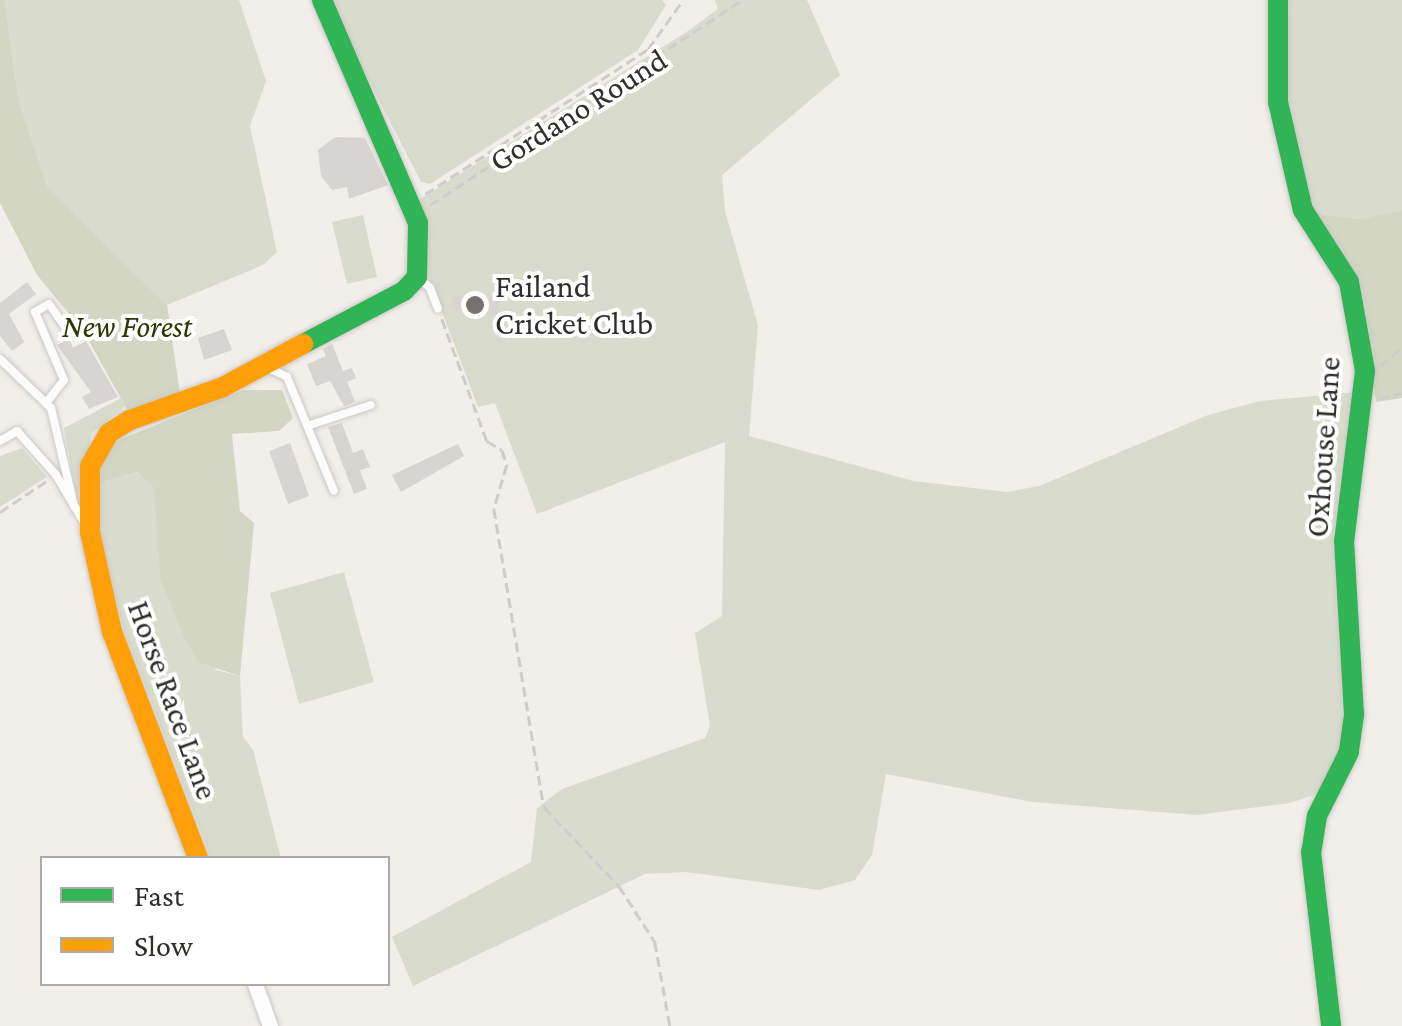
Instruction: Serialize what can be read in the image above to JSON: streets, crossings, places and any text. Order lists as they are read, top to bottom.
{
  "streets": {
    "street": ["Oxhouse Lane", "Horse Race Lane"],
    "path": ["Gordano Round"]
  },
  "parks": ["New Forest"],
  "places": ["Failand Cricket Club"],
  "legend": ["Fast", "Slow"]
}
